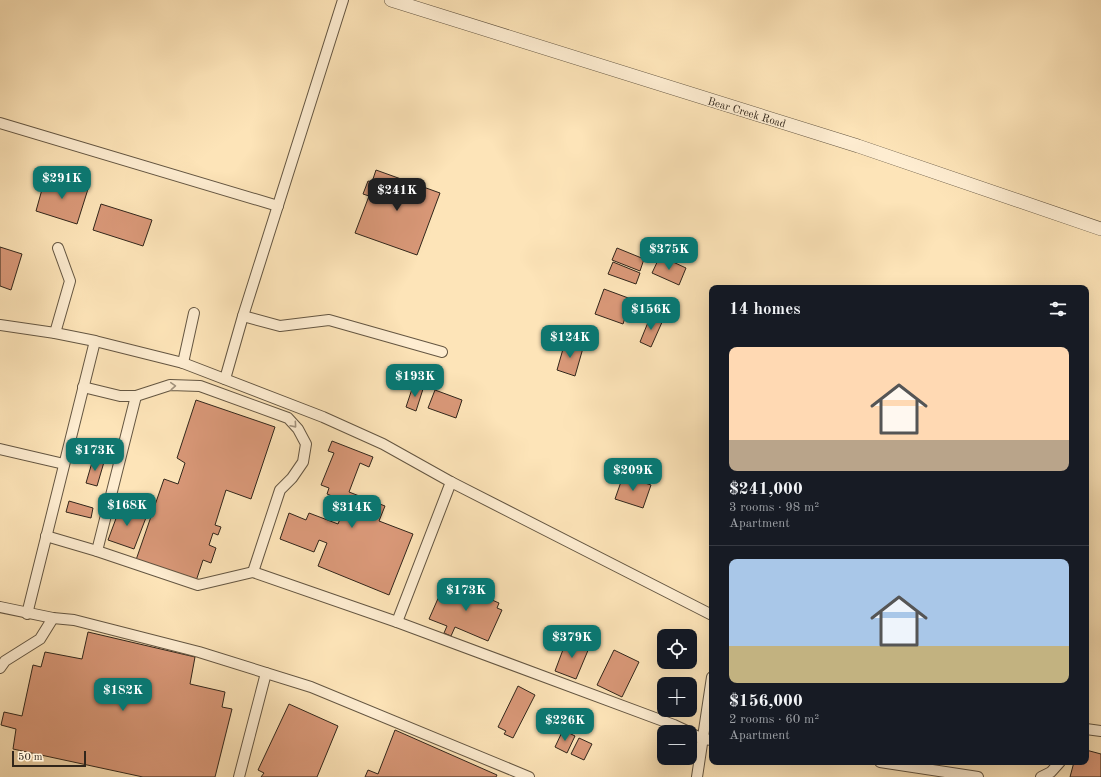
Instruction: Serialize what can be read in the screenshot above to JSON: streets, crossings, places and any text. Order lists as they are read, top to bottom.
{
  "streets": {
    "street": ["Bear Creek Road"]
  },
  "scale_bar": "50 m",
  "page": {
    "price": [
      "$291K",
      "$241K",
      "$375K",
      "$156K",
      "$124K",
      "$193K",
      "$173K",
      "$209K",
      "$168K",
      "$314K",
      "$173K",
      "$379K",
      "$182K",
      "$226K"
    ],
    "heading": "14 homes",
    "list": [
      {
        "name": "$241,000",
        "note": "3 rooms · 98 m² · Apartment"
      },
      {
        "name": "$156,000",
        "note": "2 rooms · 60 m² · Apartment"
      }
    ],
    "map_buttons": ["+", "−"],
    "scale": "50 m"
  }
}
